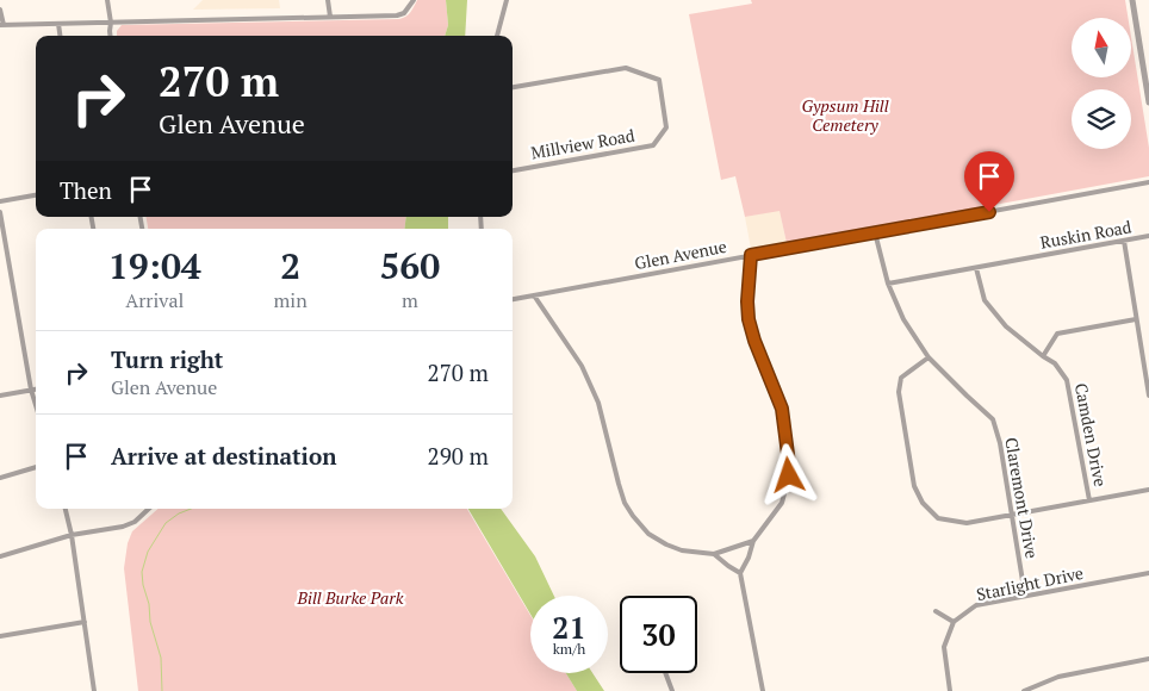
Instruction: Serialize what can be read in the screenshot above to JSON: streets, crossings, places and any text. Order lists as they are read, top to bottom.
{
  "streets": {
    "street": [
      "Millview Road",
      "Ruskin Road",
      "Glen Avenue",
      "Camden Drive",
      "Claremont Drive",
      "Starlight Drive"
    ]
  },
  "crossings": [
    ["Ruskin Road", "Camden Drive"],
    ["Ruskin Road", "Claremont Drive"],
    ["Glen Avenue", "Claremont Drive"],
    ["Claremont Drive", "Starlight Drive"]
  ],
  "parks": ["Gypsum Hill Cemetery", "Bill Burke Park"],
  "north": "top",
  "page": {
    "turn": ["270 m", "Glen Avenue"],
    "then": "Then",
    "eta": [
      "19:04",
      "Arrival",
      "2",
      "min",
      "560",
      "m"
    ],
    "list": [
      {
        "name": "Turn right",
        "note": "Glen Avenue",
        "value": "270 m"
      },
      {
        "name": "Arrive at destination",
        "value": "290 m"
      }
    ],
    "speed": "21 km/h",
    "limit": "30"
  }
}
